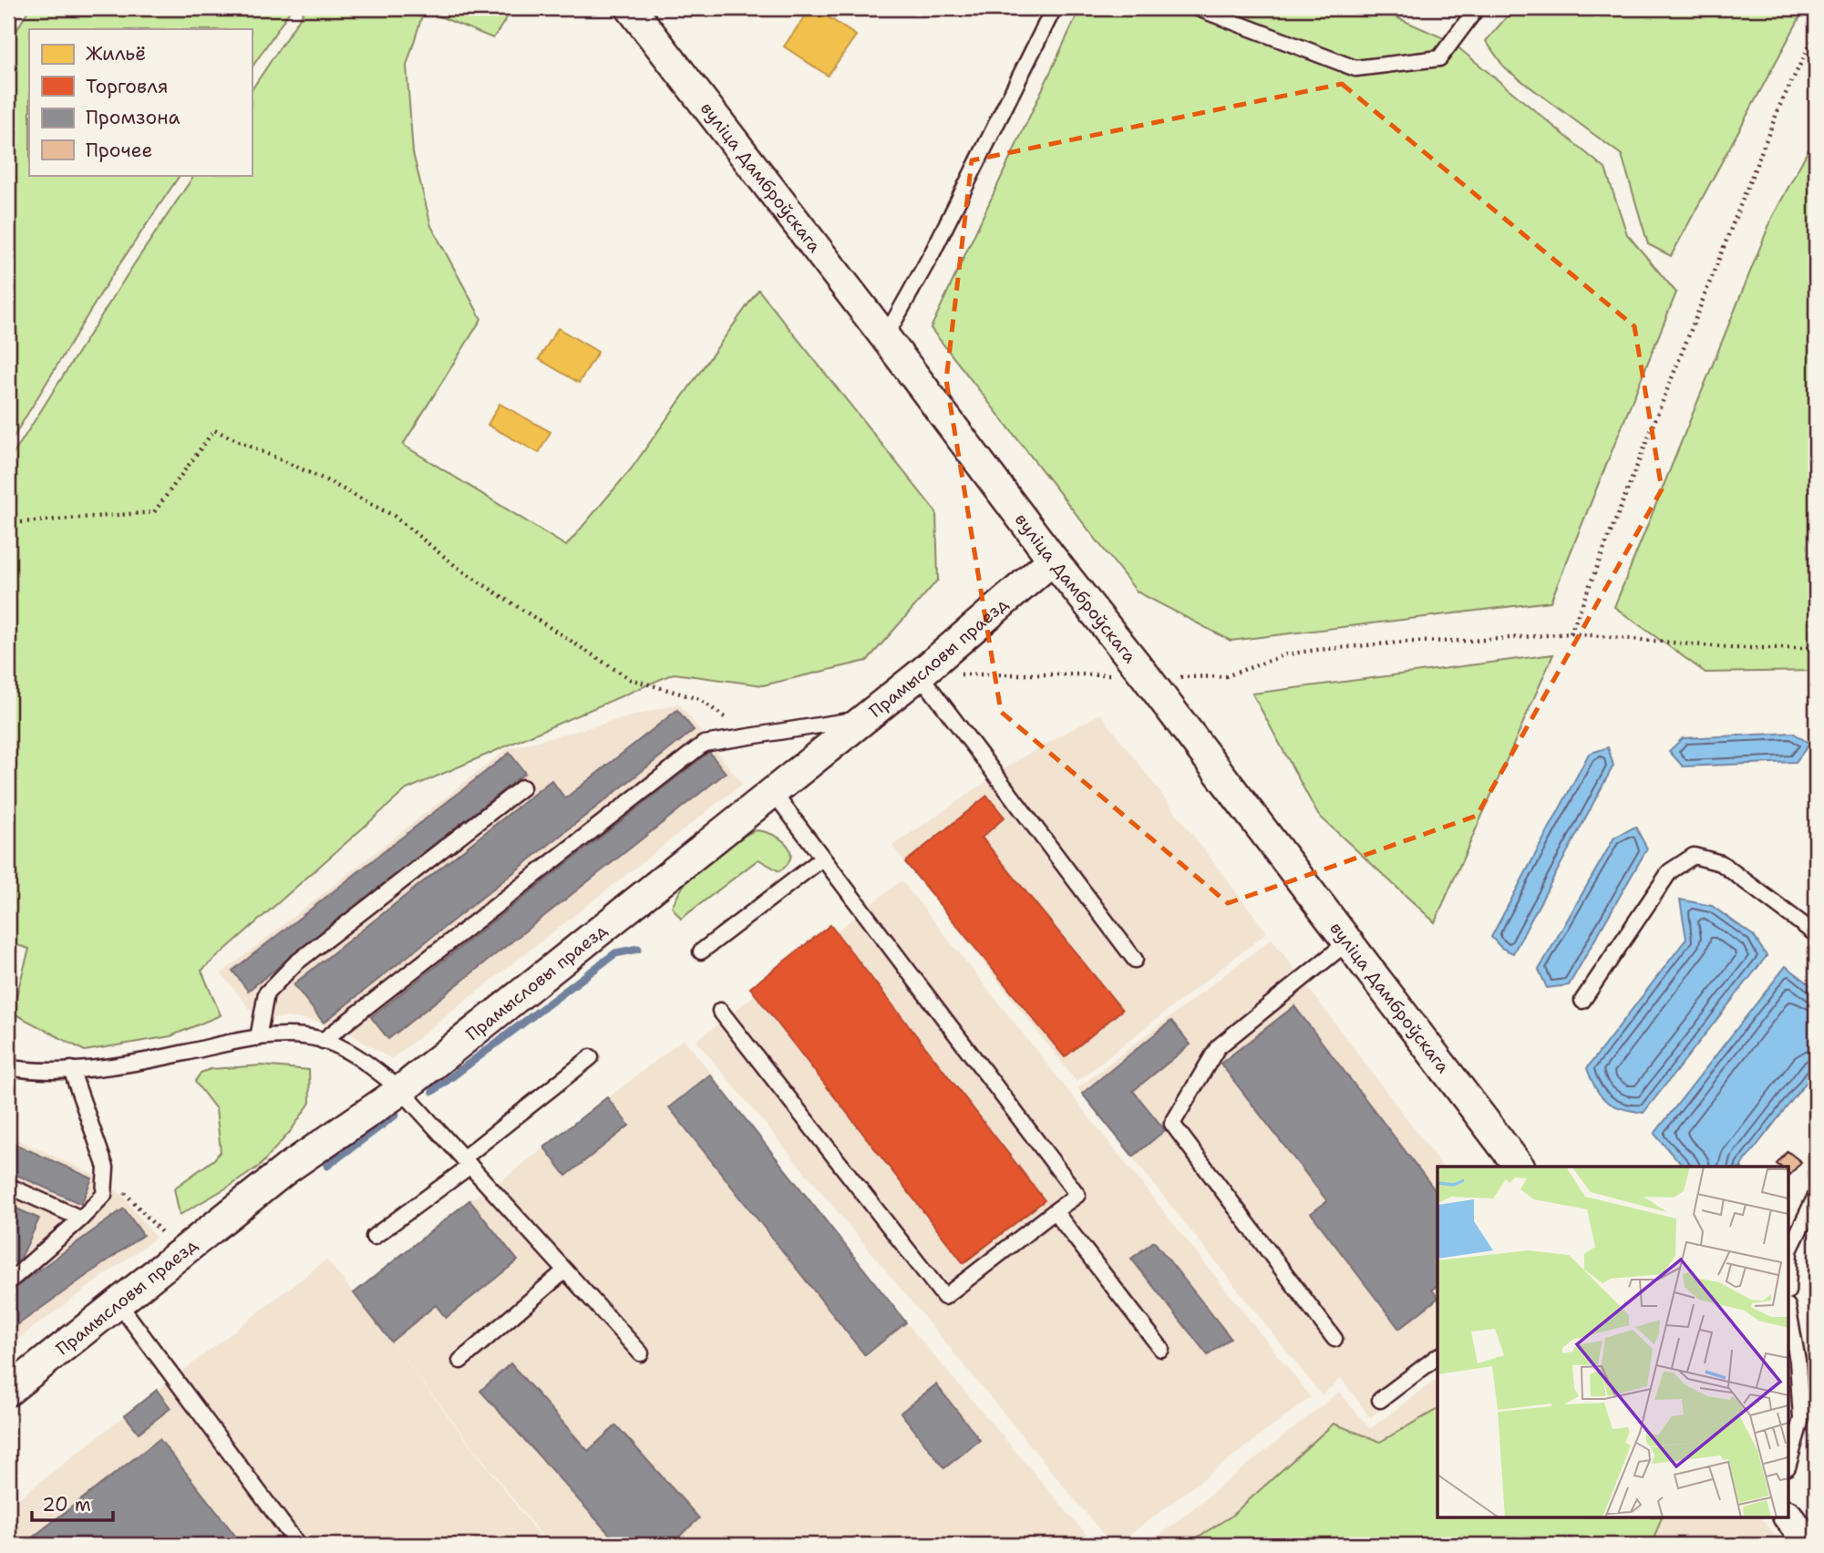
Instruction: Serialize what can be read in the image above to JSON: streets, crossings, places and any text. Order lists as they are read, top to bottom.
{
  "streets": {
    "street": ["вуліца Дамброўскага", "Прамысловы праезд"]
  },
  "crossings": [
    ["вуліца Дамброўскага", "Прамысловы праезд"]
  ],
  "legend": [
    "Жильё",
    "Торговля",
    "Промзона",
    "Прочее"
  ],
  "scale_bar": "20 m"
}
